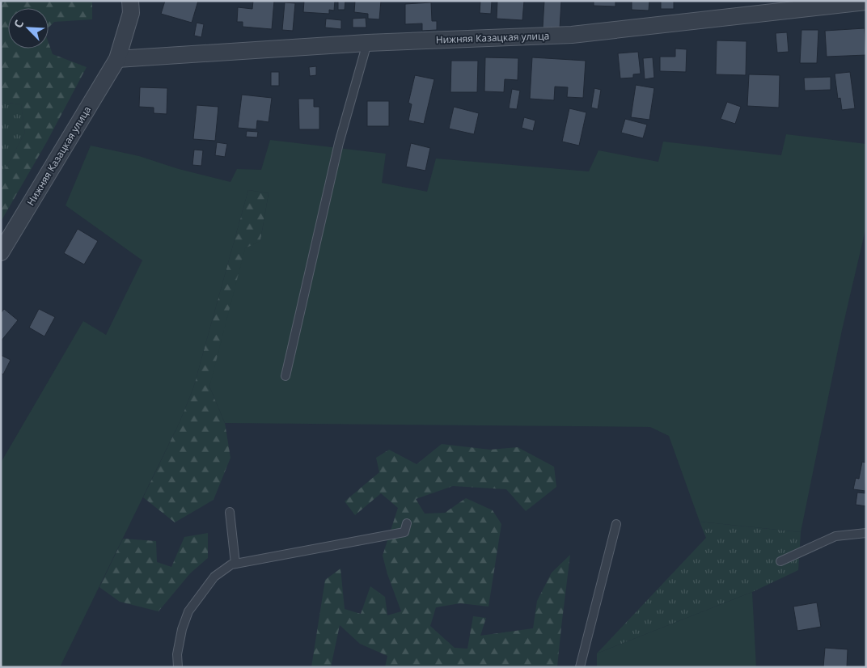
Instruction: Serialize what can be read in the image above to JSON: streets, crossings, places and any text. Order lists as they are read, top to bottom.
{
  "streets": {
    "street": ["Нижняя Казацкая улица"]
  },
  "north": "top left"
}
